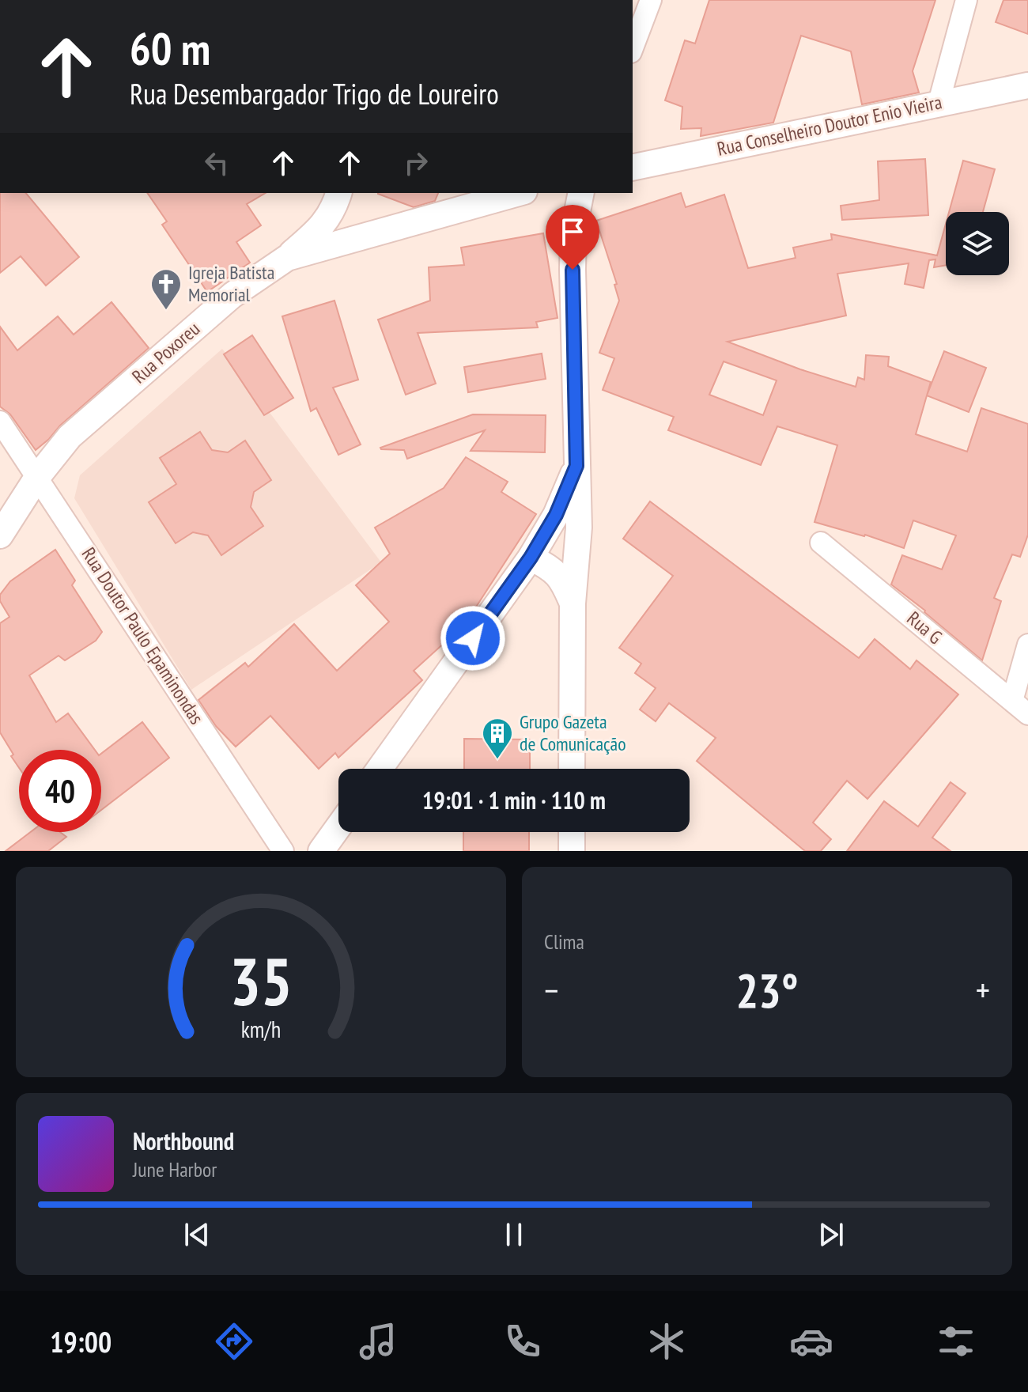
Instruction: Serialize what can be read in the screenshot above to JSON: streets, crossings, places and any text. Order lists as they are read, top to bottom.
{
  "streets": {
    "street": [
      "Rua Conselheiro Doutor Enio Vieira",
      "Rua Poxoreu",
      "Rua G",
      "Rua Doutor Paulo Epaminondas"
    ]
  },
  "crossings": [
    ["Rua Poxoreu", "Rua Doutor Paulo Epaminondas"]
  ],
  "places": {
    "church": ["Igreja Batista Memorial"],
    "building": ["Grupo Gazeta de Comunicação"]
  },
  "page": {
    "turn": ["60 m", "Rua Desembargador Trigo de Loureiro"],
    "limit": "40",
    "trip": "19:01 · 1 min · 110 m",
    "tile": "Clima",
    "heat": ["−", "23°", "+"],
    "song": ["Northbound", "June Harbor"],
    "tabs": "19:00",
    "gauge": ["35", "km/h"]
  }
}
